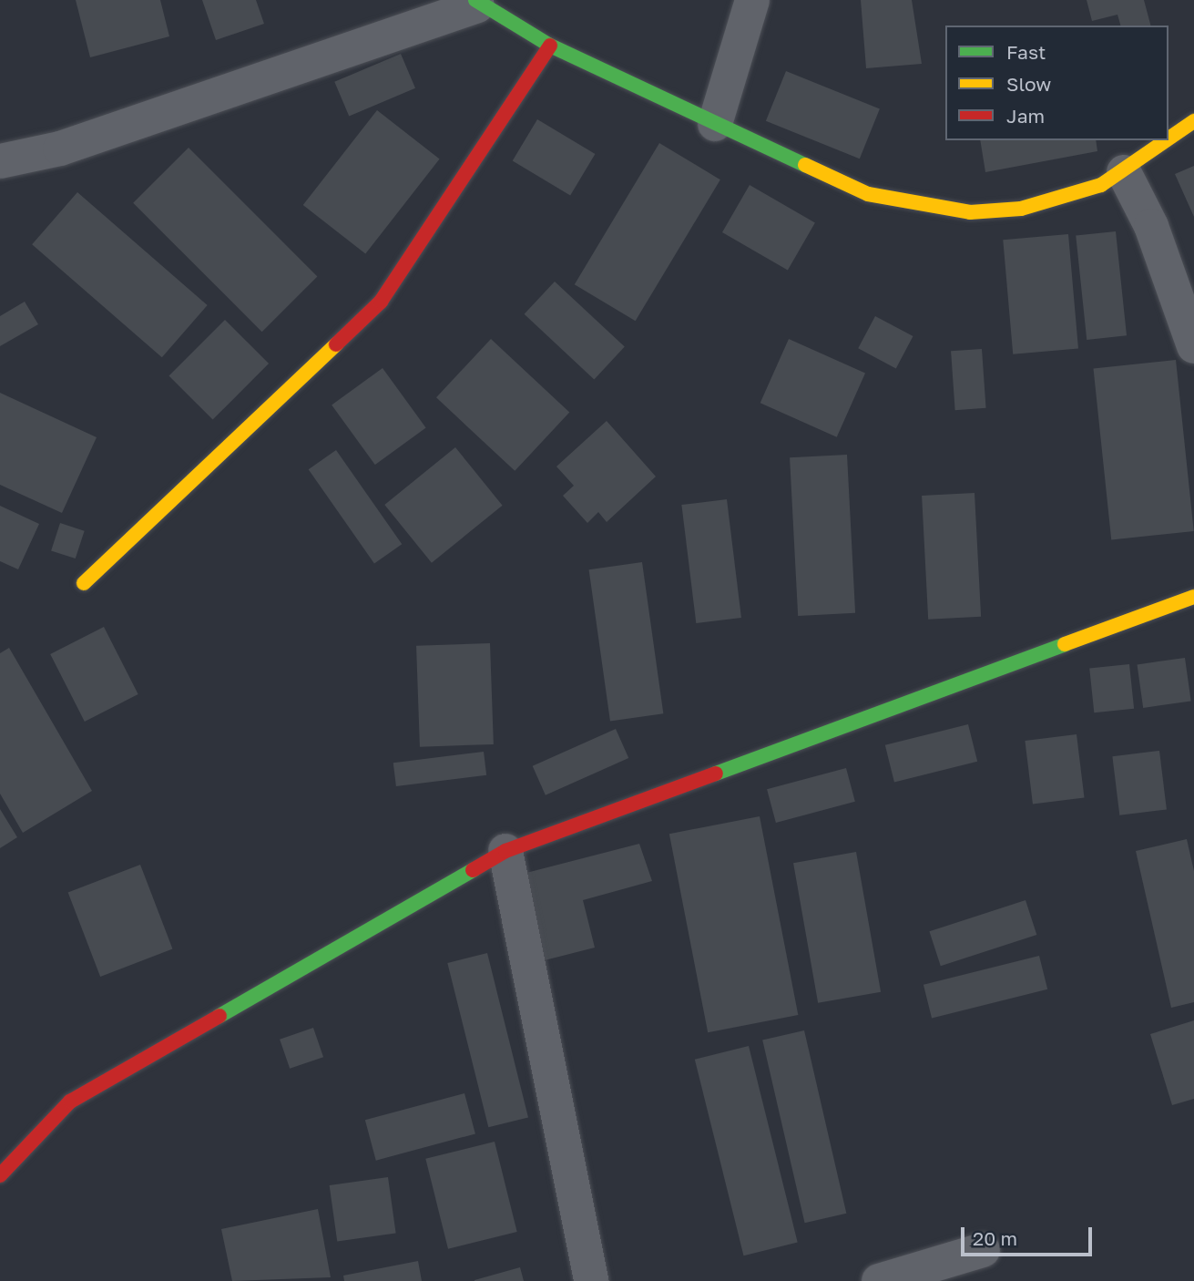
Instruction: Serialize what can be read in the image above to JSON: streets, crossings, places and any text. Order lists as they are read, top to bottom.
{
  "legend": ["Fast", "Slow", "Jam"],
  "scale_bar": "20 m"
}
